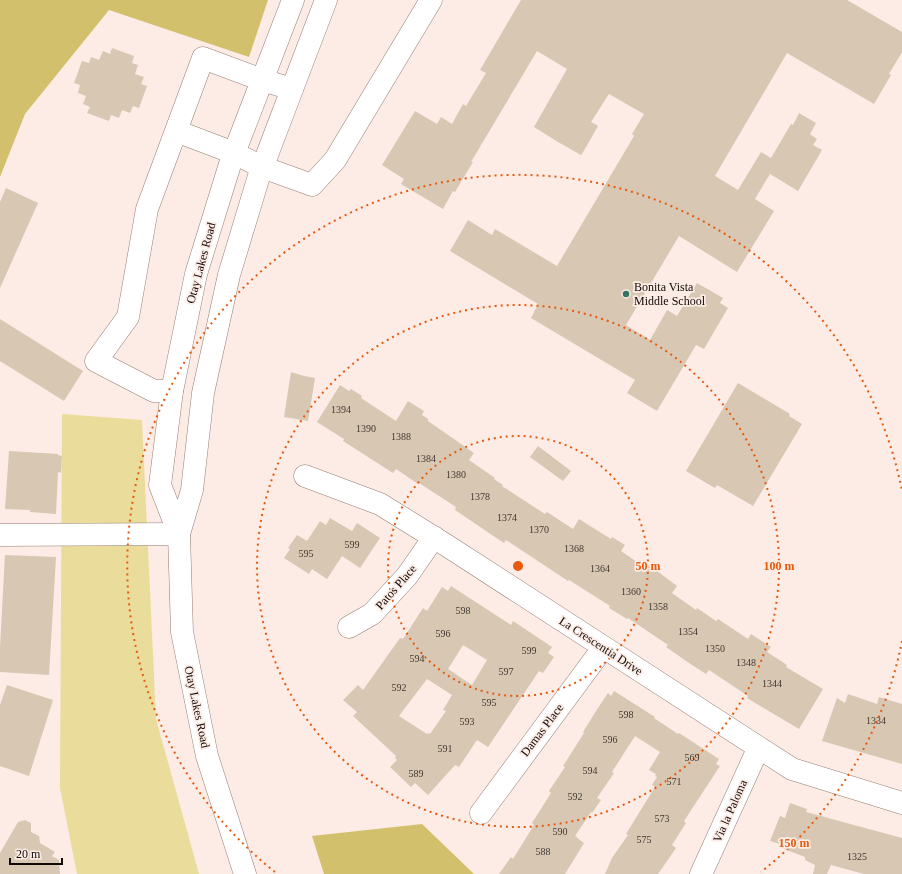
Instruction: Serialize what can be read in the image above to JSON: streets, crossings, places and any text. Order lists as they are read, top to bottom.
{
  "streets": {
    "main road": [
      "Otay Lakes Road",
      "Patos Place",
      "La Crescentia Drive",
      "Damas Place",
      "Via la Paloma"
    ]
  },
  "crossings": [
    ["Patos Place", "La Crescentia Drive"],
    ["La Crescentia Drive", "Damas Place"],
    ["La Crescentia Drive", "Via la Paloma"]
  ],
  "places": ["Bonita Vista Middle School"],
  "house_numbers": [
    "1394",
    "1390",
    "1388",
    "1384",
    "1380",
    "1378",
    "1374",
    "1370",
    "599",
    "1368",
    "595",
    "1364",
    "1360",
    "1358",
    "598",
    "1354",
    "596",
    "1350",
    "599",
    "594",
    "1348",
    "597",
    "1344",
    "592",
    "595",
    "598",
    "1334",
    "593",
    "596",
    "591",
    "569",
    "594",
    "589",
    "571",
    "592",
    "573",
    "590",
    "575",
    "588",
    "1325"
  ],
  "scale_bar": "20 m",
  "rings": ["50 m", "100 m", "150 m"]
}
